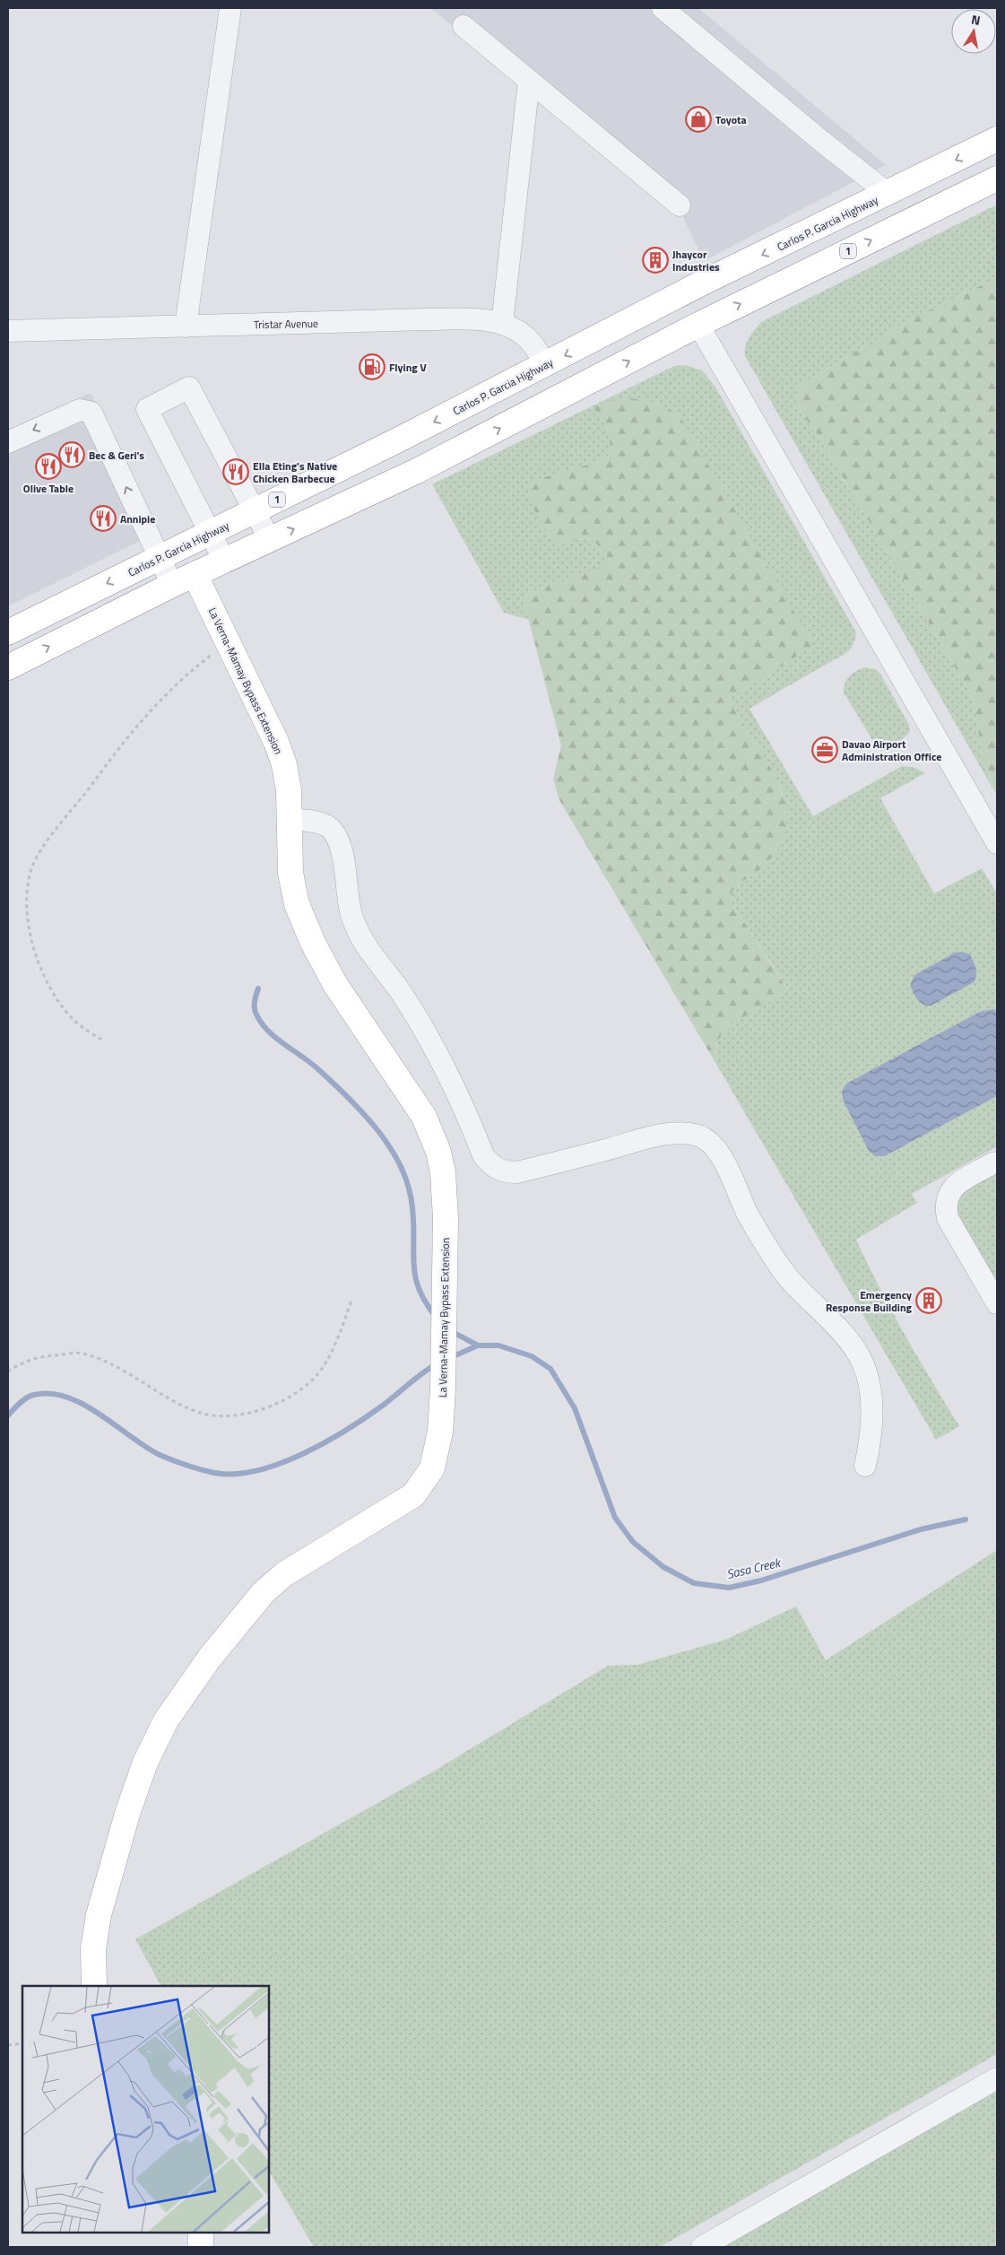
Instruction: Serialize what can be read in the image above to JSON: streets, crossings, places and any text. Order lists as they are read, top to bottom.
{
  "streets": {
    "main road": ["Carlos P. Garcia Highway", "1", "La Verna-Mamay Bypass Extension"],
    "street": ["Tristar Avenue"]
  },
  "crossings": [
    ["Carlos P. Garcia Highway", "Tristar Avenue"],
    ["1", "La Verna-Mamay Bypass Extension"]
  ],
  "water": ["Sasa Creek"],
  "places": {
    "shop": ["Toyota"],
    "building": ["Jhaycor Industries", "Emergency Response Building"],
    "fuel station": ["Flying V"],
    "restaurant": [
      "Bec & Geri's",
      "Olive Table",
      "Ella Eting's Native Chicken Barbecue",
      "Annipie"
    ],
    "office": ["Davao Airport Administration Office"]
  },
  "north": "top"
}
